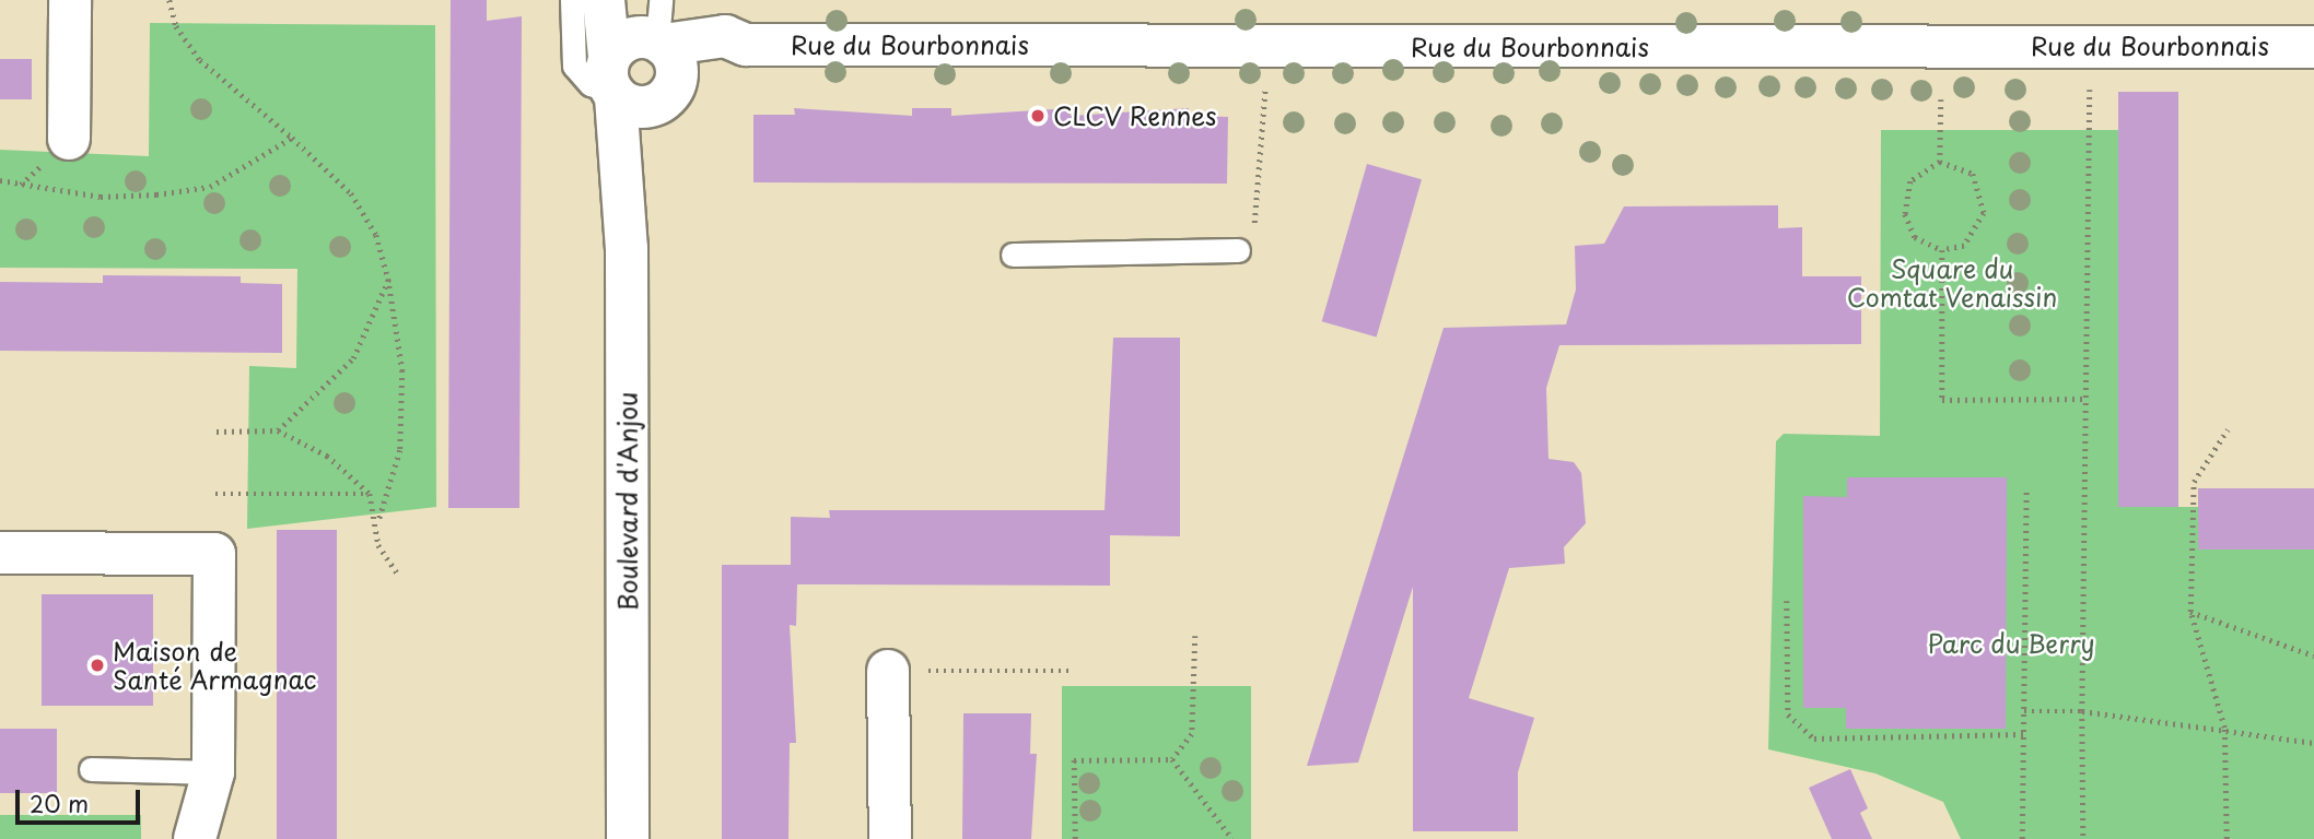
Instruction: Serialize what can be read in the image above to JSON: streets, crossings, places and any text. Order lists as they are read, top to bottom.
{
  "streets": {
    "street": ["Rue du Bourbonnais", "Boulevard d'Anjou"]
  },
  "crossings": [
    ["Rue du Bourbonnais", "Boulevard d'Anjou"]
  ],
  "parks": ["Square du Comtat Venaissin", "Parc du Berry"],
  "places": ["CLCV Rennes", "Maison de Santé Armagnac"],
  "scale_bar": "20 m"
}
